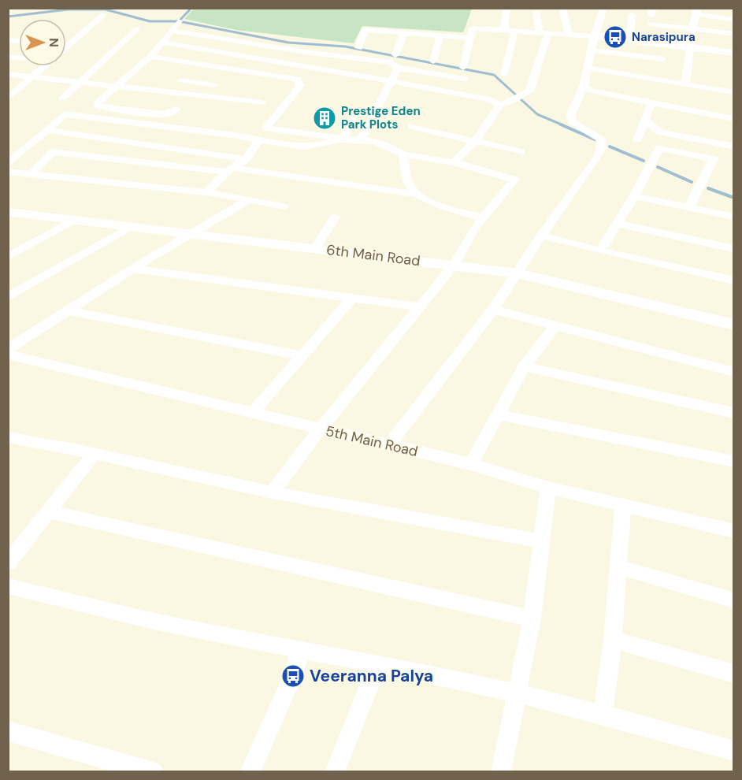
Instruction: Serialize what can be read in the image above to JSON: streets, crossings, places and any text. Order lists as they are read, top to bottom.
{
  "streets": {
    "street": ["6th Main Road", "5th Main Road"]
  },
  "places": {
    "bus stop": ["Narasipura", "Veeranna Palya"],
    "building": ["Prestige Eden Park Plots"]
  },
  "north": "right"
}
